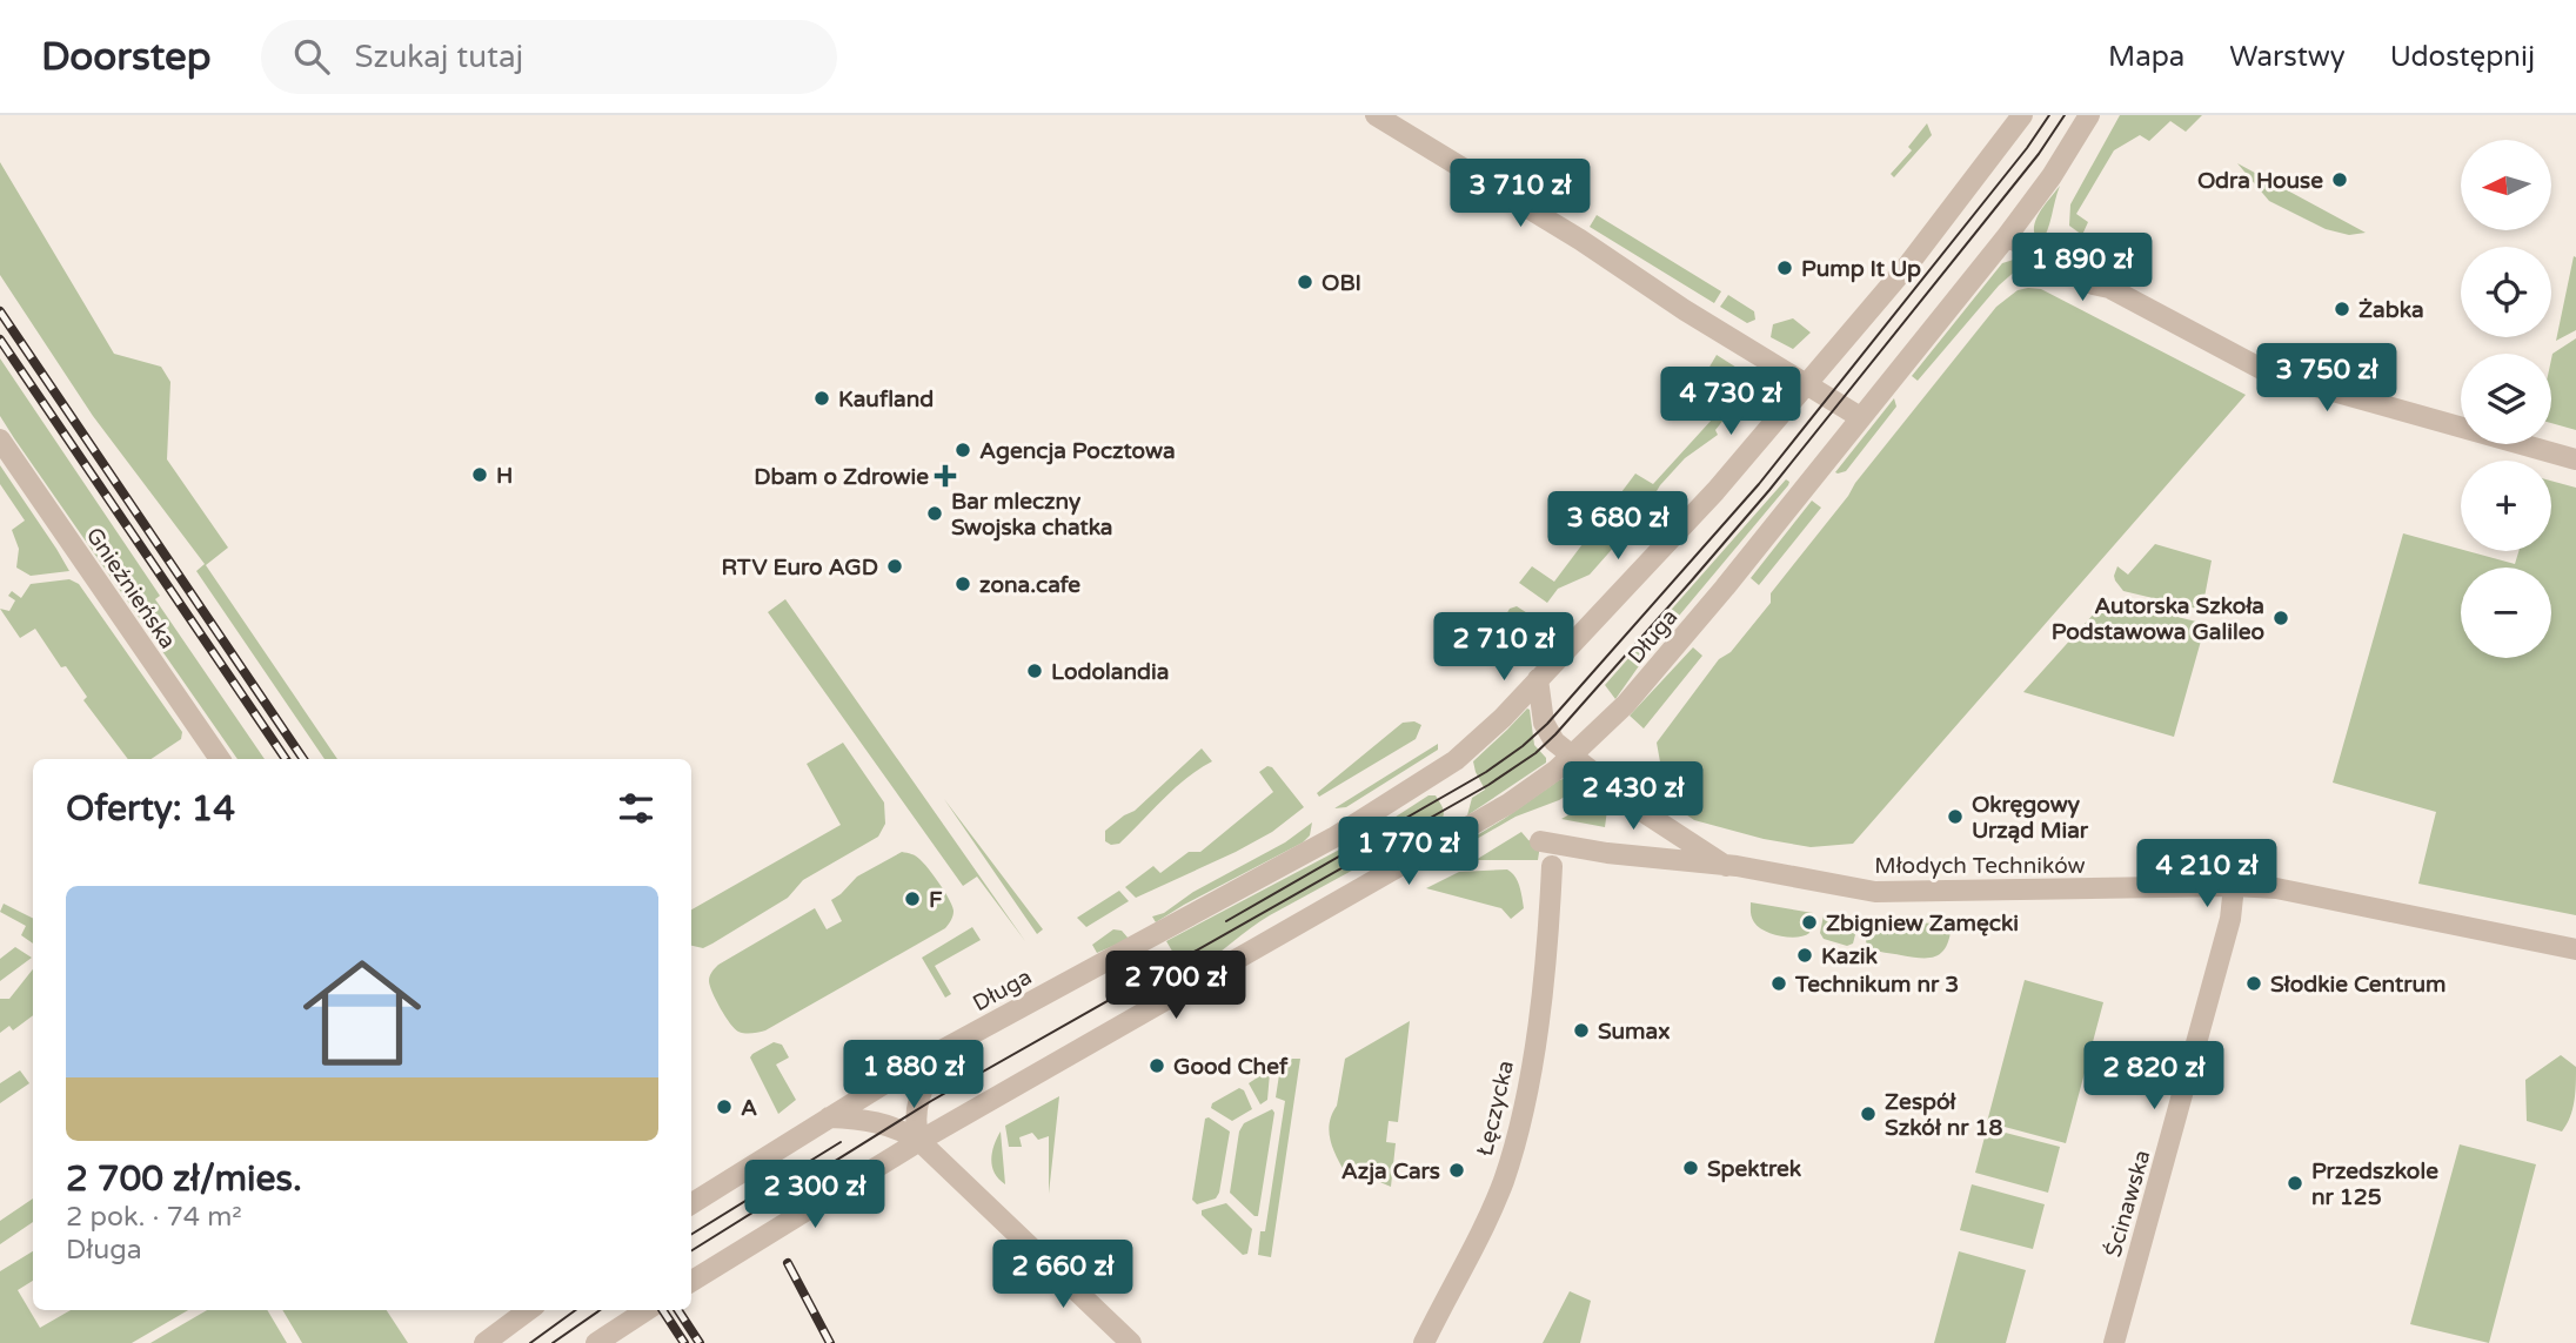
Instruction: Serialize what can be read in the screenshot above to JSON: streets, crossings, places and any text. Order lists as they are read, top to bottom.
{
  "streets": {
    "street": [
      "Gnieźnieńska",
      "Długa",
      "Młodych Techników",
      "Łęczycka",
      "Ścinawska"
    ]
  },
  "crossings": [
    ["Długa", "Młodych Techników"],
    ["Młodych Techników", "Ścinawska"]
  ],
  "places": {
    "other": [
      "Odra House",
      "Pump It Up",
      "OBI",
      "Żabka",
      "Kaufland",
      "Agencja Pocztowa",
      "H",
      "Bar mleczny Swojska chatka",
      "RTV Euro AGD",
      "zona.cafe",
      "Autorska Szkoła Podstawowa Galileo",
      "Lodolandia",
      "Okręgowy Urząd Miar",
      "F",
      "Zbigniew Zamęcki",
      "Kazik",
      "Technikum nr 3",
      "Słodkie Centrum",
      "Sumax",
      "Good Chef",
      "A",
      "Zespół Szkół nr 18",
      "Spektrek",
      "Azja Cars",
      "Przedszkole nr 125"
    ],
    "health": ["Dbam o Zdrowie"]
  },
  "north": "left",
  "page": {
    "header": "Doorstep",
    "search": "Szukaj tutaj",
    "nav": ["Mapa", "Warstwy", "Udostępnij"],
    "map_buttons": ["+", "−"],
    "price": [
      "3 710 zł",
      "1 890 zł",
      "3 750 zł",
      "4 730 zł",
      "3 680 zł",
      "2 710 zł",
      "2 430 zł",
      "1 770 zł",
      "4 210 zł",
      "2 700 zł",
      "1 880 zł",
      "2 820 zł",
      "2 300 zł",
      "2 660 zł"
    ],
    "heading": "Oferty: 14",
    "list": [
      {
        "name": "2 700 zł/mies.",
        "note": "2 pok. · 74 m² · Długa"
      }
    ]
  }
}
